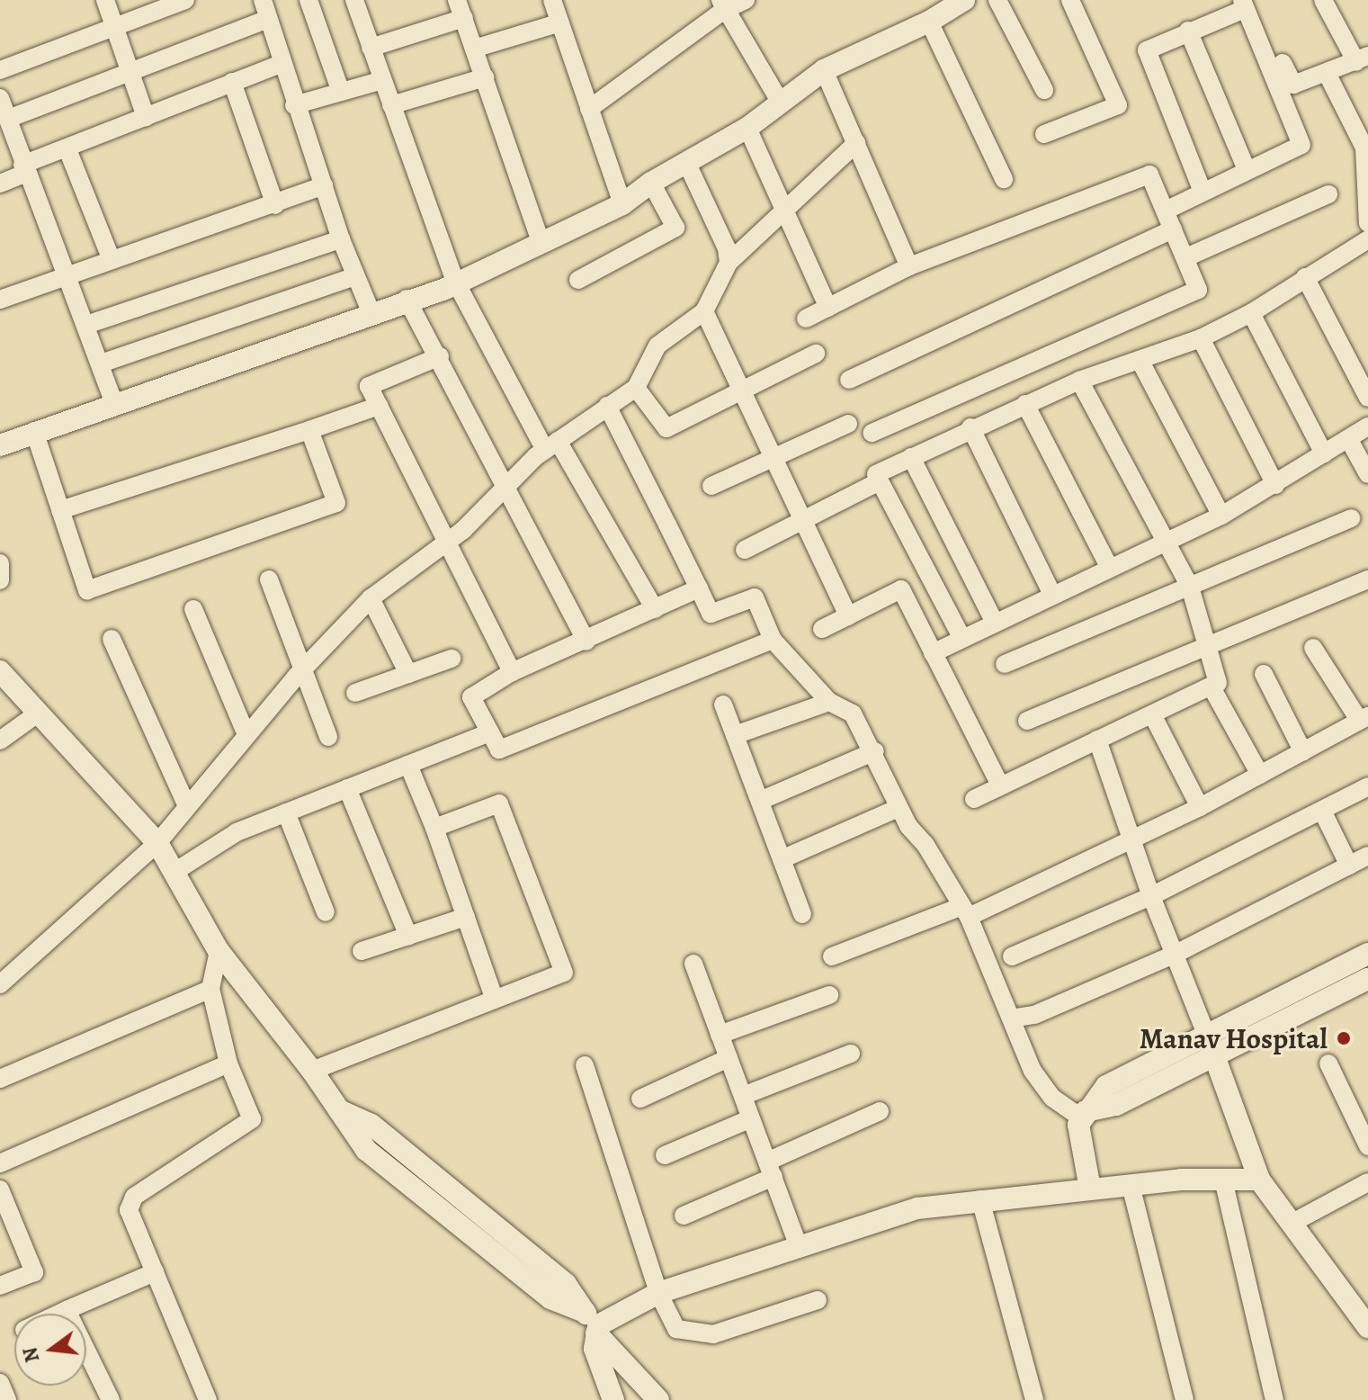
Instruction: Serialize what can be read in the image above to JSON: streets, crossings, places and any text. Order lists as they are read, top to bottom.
{
  "places": ["Manav Hospital"],
  "north": "left"
}
